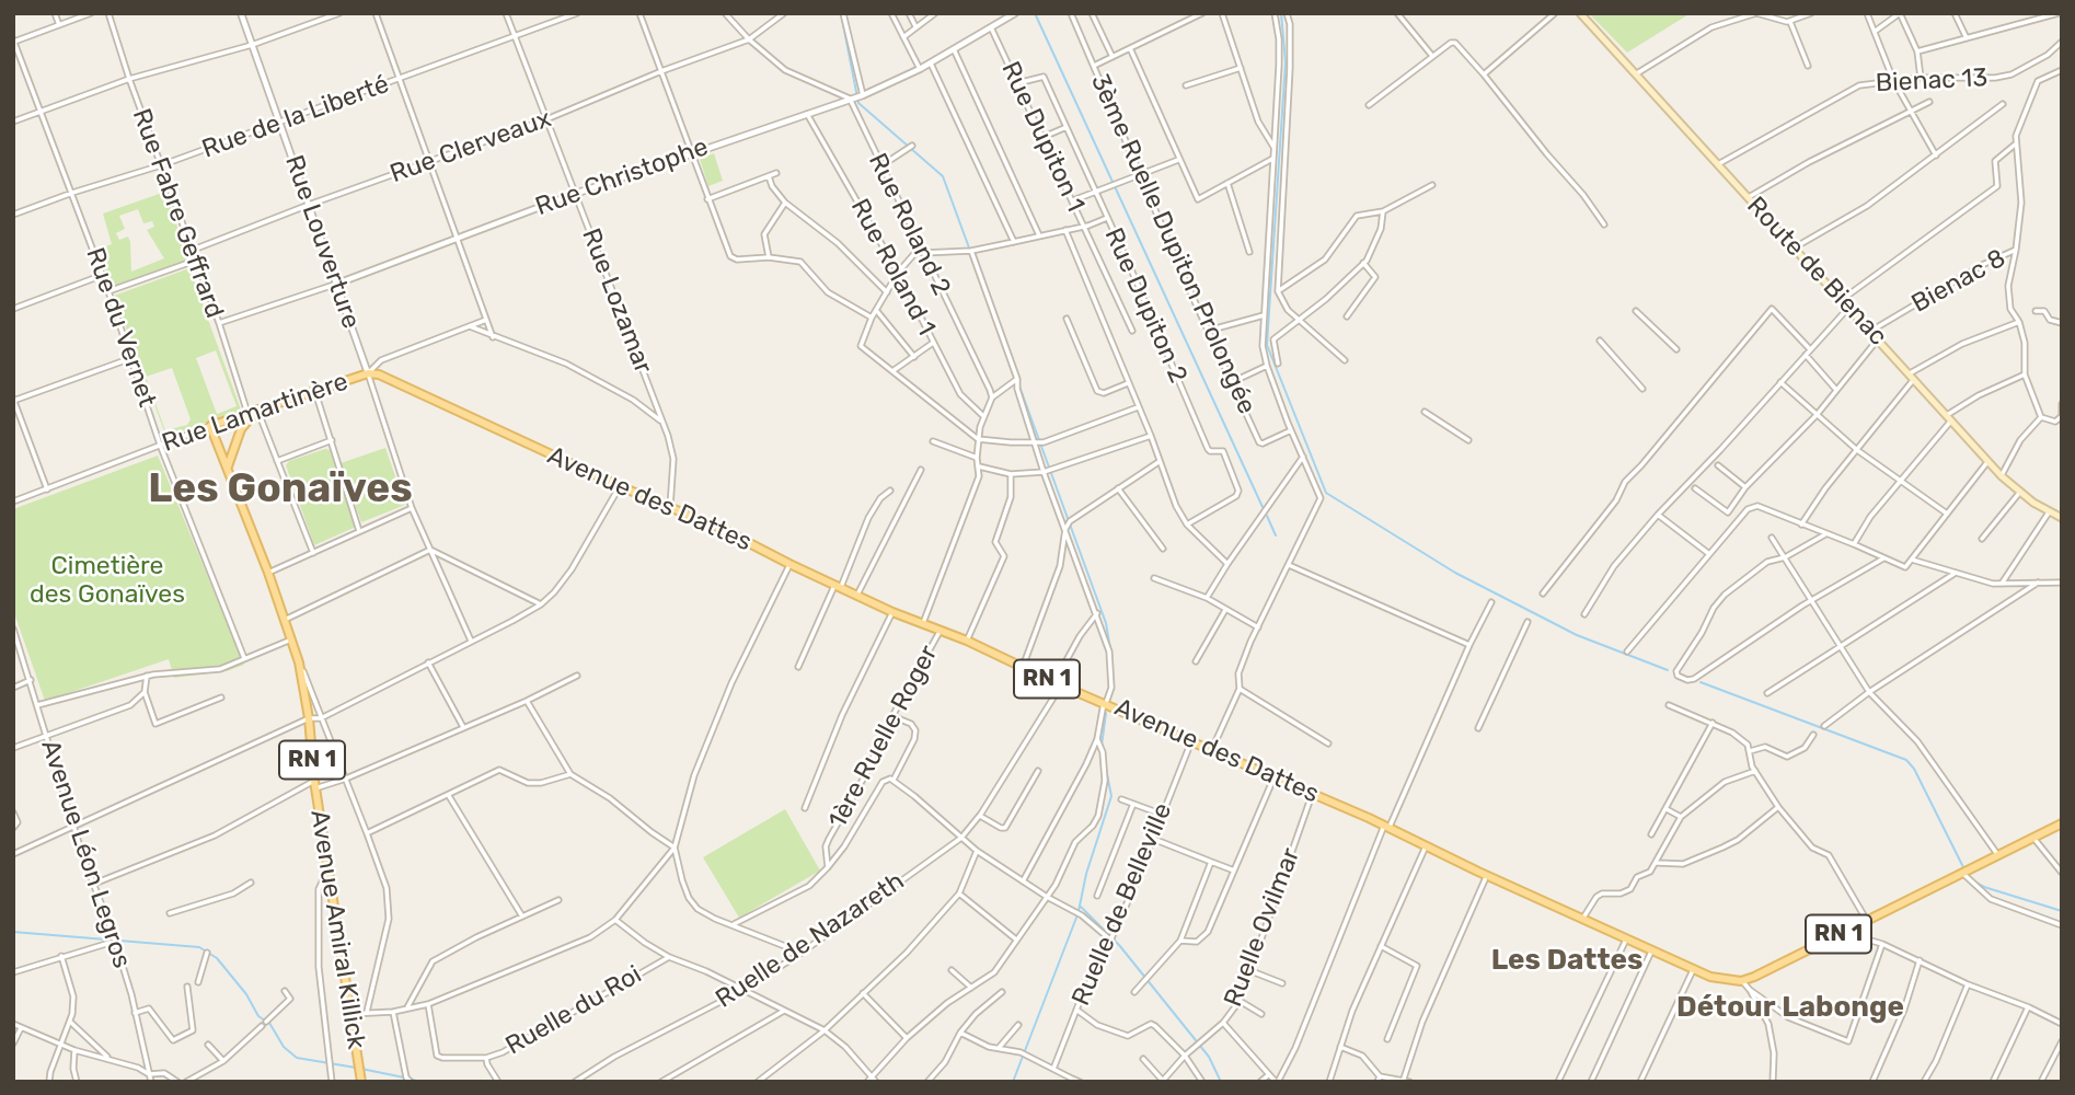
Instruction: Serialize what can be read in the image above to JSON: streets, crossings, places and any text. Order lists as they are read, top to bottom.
{
  "streets": {
    "main road": [
      "Route de Bienac",
      "Rue Lamartinère",
      "Avenue des Dattes",
      "RN 1",
      "Avenue Amiral Killick"
    ],
    "street": [
      "Bienac 13",
      "Rue de la Liberté",
      "Rue Dupiton 1",
      "Rue Clerveaux",
      "Rue Christophe",
      "Rue Fabre Geffrard",
      "Rue Roland 2",
      "Rue Louverture",
      "3ème Ruelle Dupiton Prolongée",
      "Rue Roland 1",
      "Bienac 8",
      "Rue Lozamar",
      "Rue Dupiton 2",
      "Rue du Vernet",
      "1ère Ruelle Roger",
      "Avenue Léon Legros",
      "Ruelle de Belleville",
      "Ruelle Ovilmar",
      "Ruelle de Nazareth",
      "Ruelle du Roi"
    ]
  },
  "crossings": [
    ["Bienac 13", "Route de Bienac"],
    ["Rue de la Liberté", "Rue Fabre Geffrard"],
    ["Rue de la Liberté", "Rue Louverture"],
    ["Rue de la Liberté", "Rue Lozamar"],
    ["Rue de la Liberté", "Rue du Vernet"],
    ["Rue Dupiton 1", "Rue Christophe"],
    ["Rue Dupiton 1", "Rue Dupiton 2"],
    ["Rue Clerveaux", "Rue Fabre Geffrard"],
    ["Rue Clerveaux", "Rue Louverture"],
    ["Rue Clerveaux", "Rue Lozamar"],
    ["Rue Christophe", "Rue Fabre Geffrard"],
    ["Rue Christophe", "Rue Roland 2"],
    ["Rue Christophe", "Rue Louverture"],
    ["Rue Christophe", "Rue Roland 1"],
    ["Rue Christophe", "Rue Lozamar"],
    ["Rue Fabre Geffrard", "Rue Lamartinère"],
    ["Rue Louverture", "Rue Lamartinère"],
    ["Rue Louverture", "Avenue des Dattes"],
    ["Route de Bienac", "Bienac 8"],
    ["Rue Lozamar", "Avenue des Dattes"],
    ["Rue du Vernet", "Rue Lamartinère"],
    ["Rue Lamartinère", "Avenue des Dattes"],
    ["Rue Lamartinère", "Avenue Amiral Killick"],
    ["Avenue des Dattes", "RN 1"],
    ["Avenue des Dattes", "1ère Ruelle Roger"],
    ["Avenue des Dattes", "Ruelle de Belleville"],
    ["Avenue des Dattes", "Ruelle Ovilmar"],
    ["Avenue des Dattes", "Ruelle de Nazareth"]
  ],
  "districts": ["Les Gonaïves", "Les Dattes", "Détour Labonge"],
  "parks": ["Cimetière des Gonaïves"]
}
